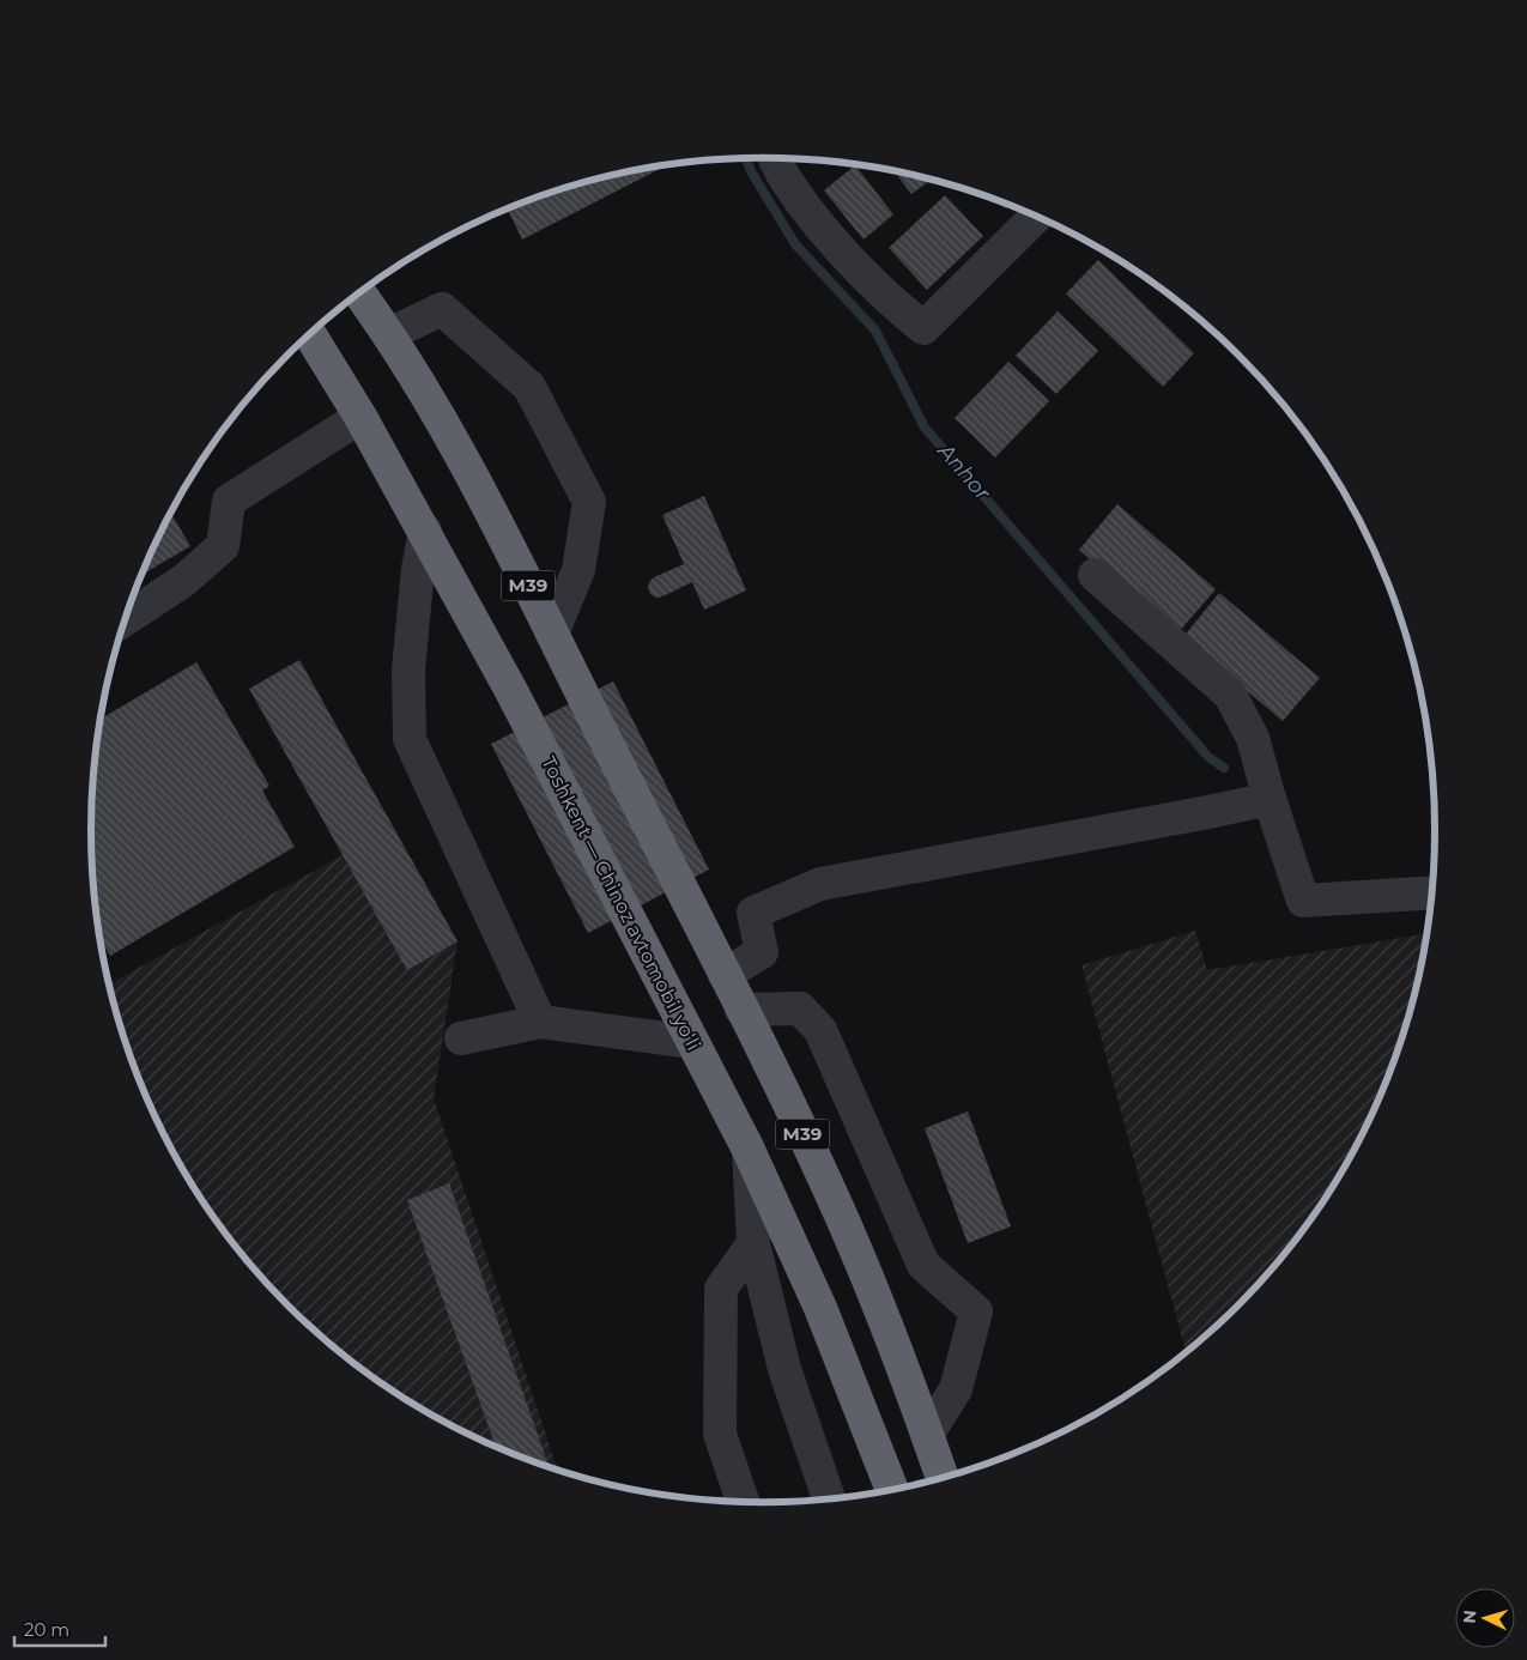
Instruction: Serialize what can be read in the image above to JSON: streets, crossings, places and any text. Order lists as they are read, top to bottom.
{
  "streets": {
    "highway": ["M39", "Toshkent — Chinoz avtomobil yoʻli"]
  },
  "crossings": [
    ["M39", "Toshkent — Chinoz avtomobil yoʻli"]
  ],
  "water": ["Anhor"],
  "scale_bar": "20 m",
  "north": "left"
}
